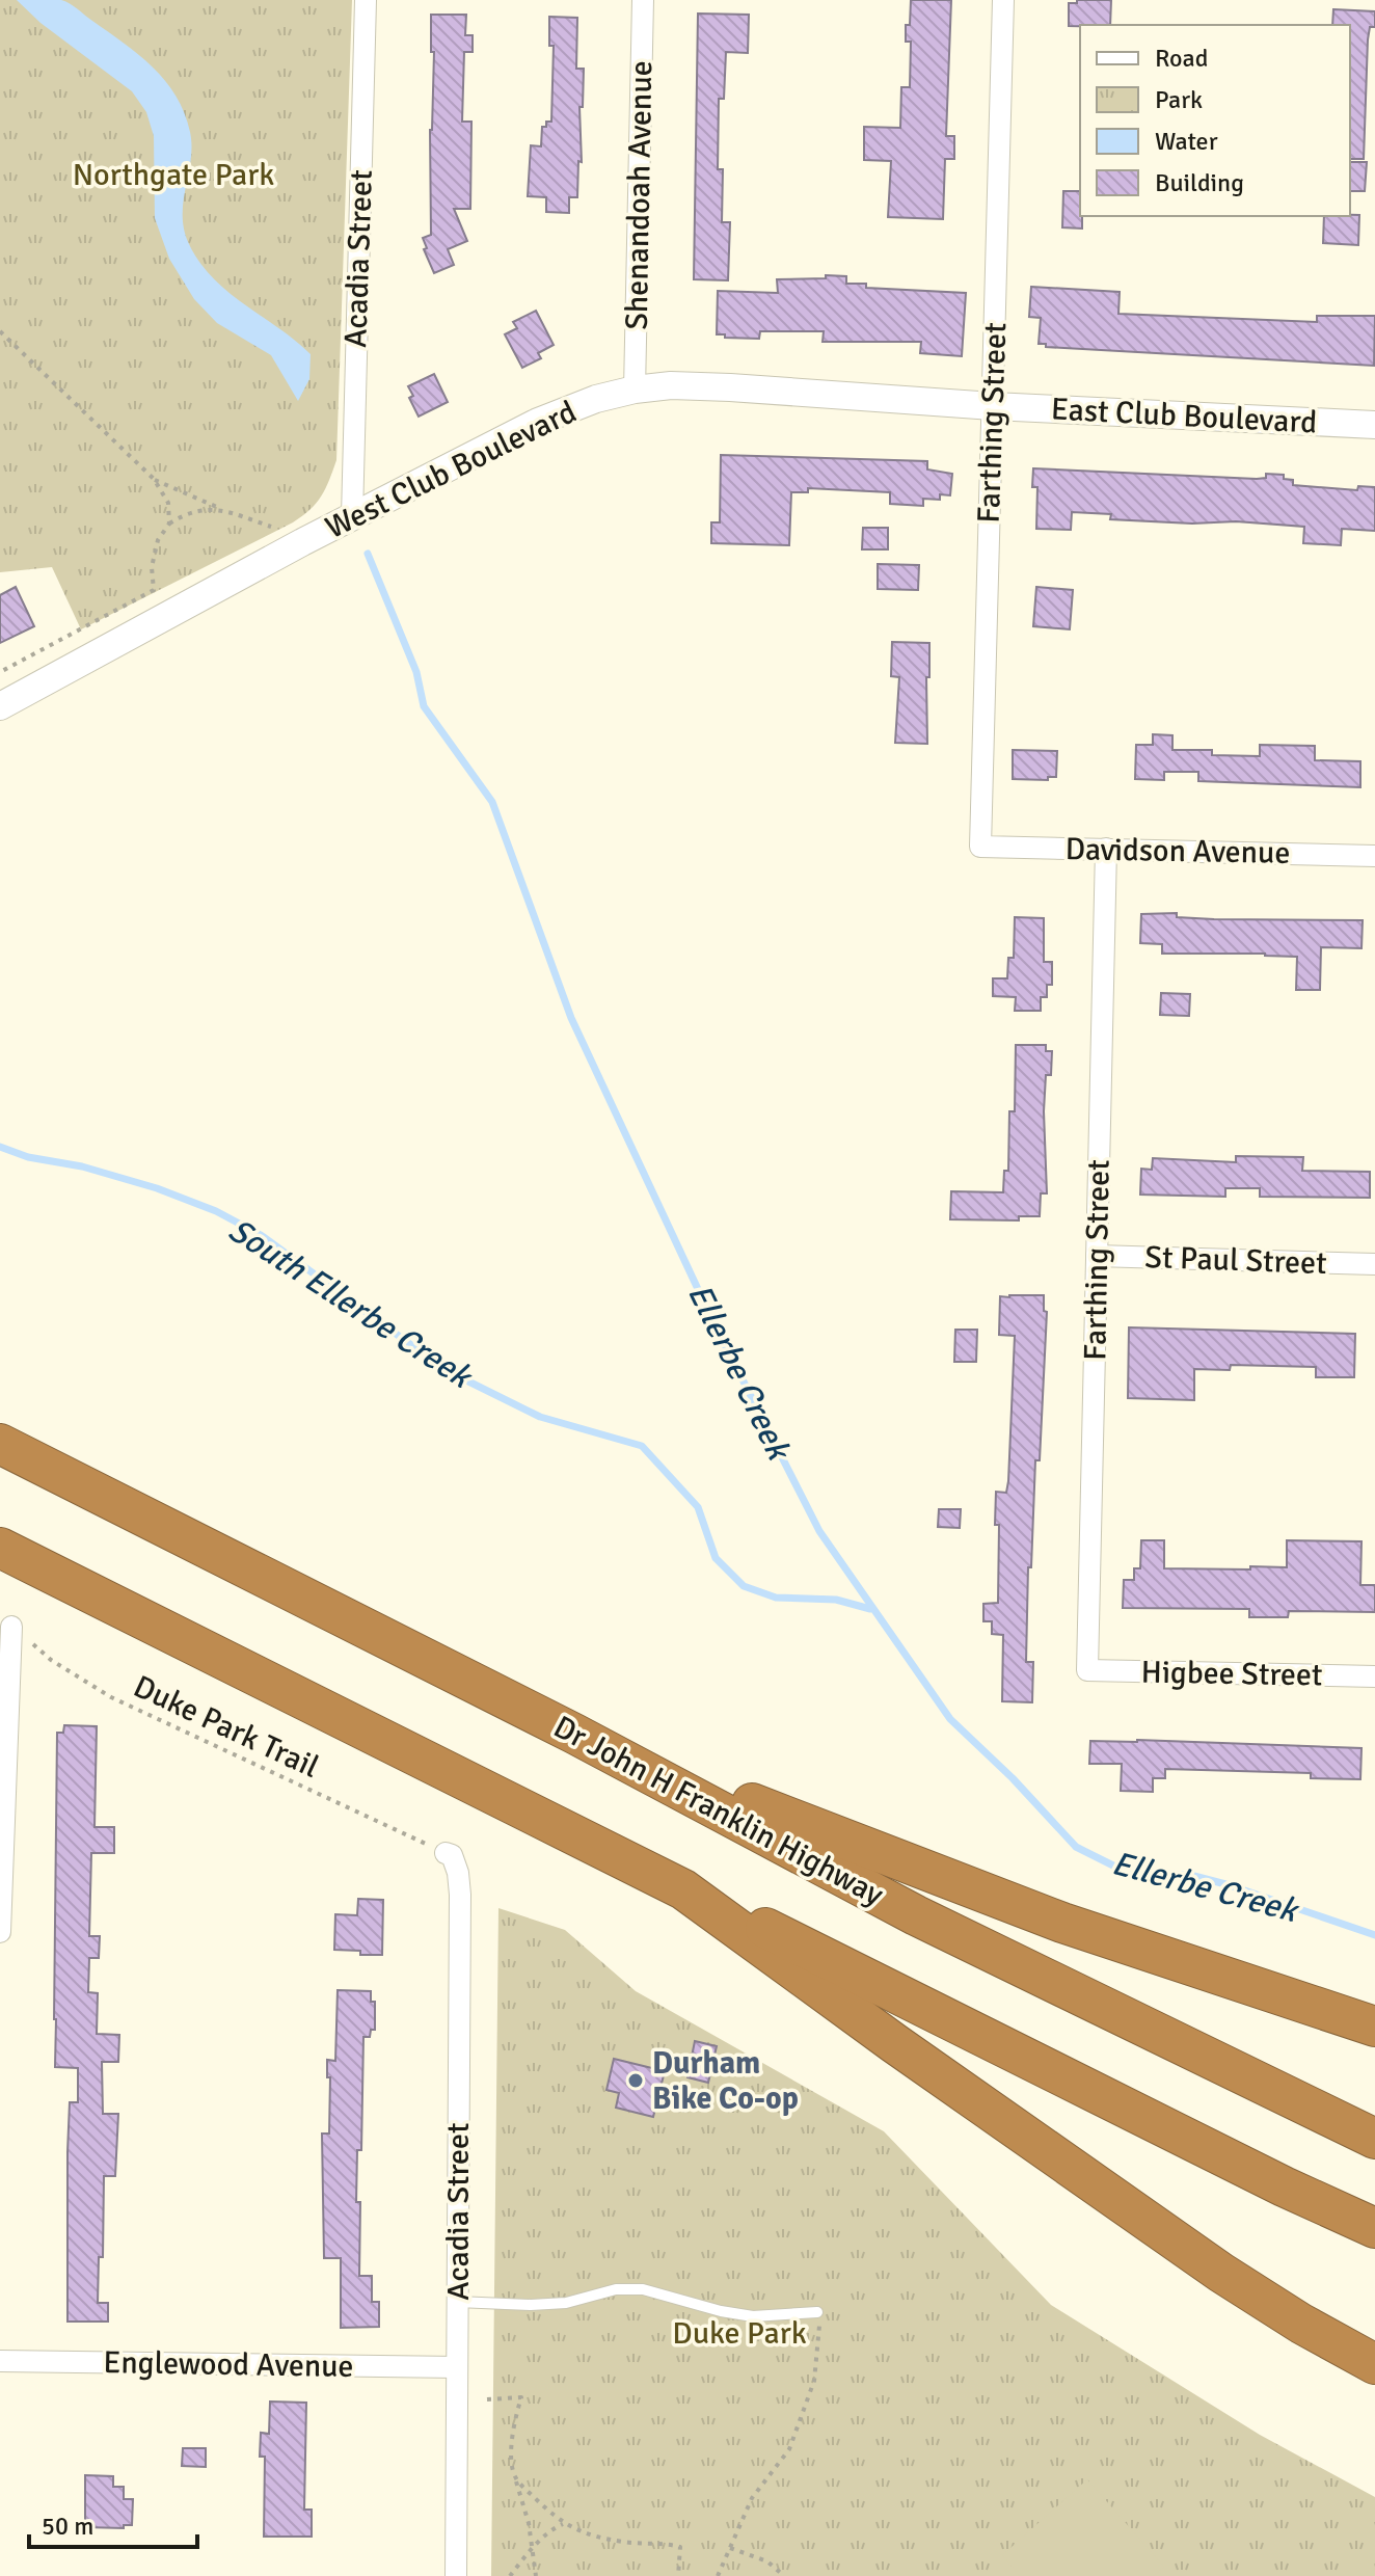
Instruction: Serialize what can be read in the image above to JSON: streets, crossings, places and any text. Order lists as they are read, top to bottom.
{
  "streets": {
    "highway": ["Dr John H Franklin Highway"],
    "street": [
      "Shenandoah Avenue",
      "Acadia Street",
      "East Club Boulevard",
      "Farthing Street",
      "West Club Boulevard",
      "Davidson Avenue",
      "St Paul Street",
      "Higbee Street",
      "Englewood Avenue"
    ],
    "path": ["Duke Park Trail"]
  },
  "crossings": [
    ["Shenandoah Avenue", "West Club Boulevard"],
    ["Acadia Street", "West Club Boulevard"],
    ["Acadia Street", "Duke Park Trail"],
    ["Acadia Street", "Englewood Avenue"],
    ["East Club Boulevard", "Farthing Street"],
    ["East Club Boulevard", "West Club Boulevard"],
    ["Farthing Street", "West Club Boulevard"],
    ["Farthing Street", "Davidson Avenue"],
    ["Farthing Street", "St Paul Street"],
    ["Farthing Street", "Higbee Street"]
  ],
  "water": ["South Ellerbe Creek", "Ellerbe Creek"],
  "parks": ["Northgate Park", "Duke Park"],
  "places": ["Durham Bike Co-op"],
  "legend": [
    "Road",
    "Park",
    "Water",
    "Building"
  ],
  "scale_bar": "50 m"
}
